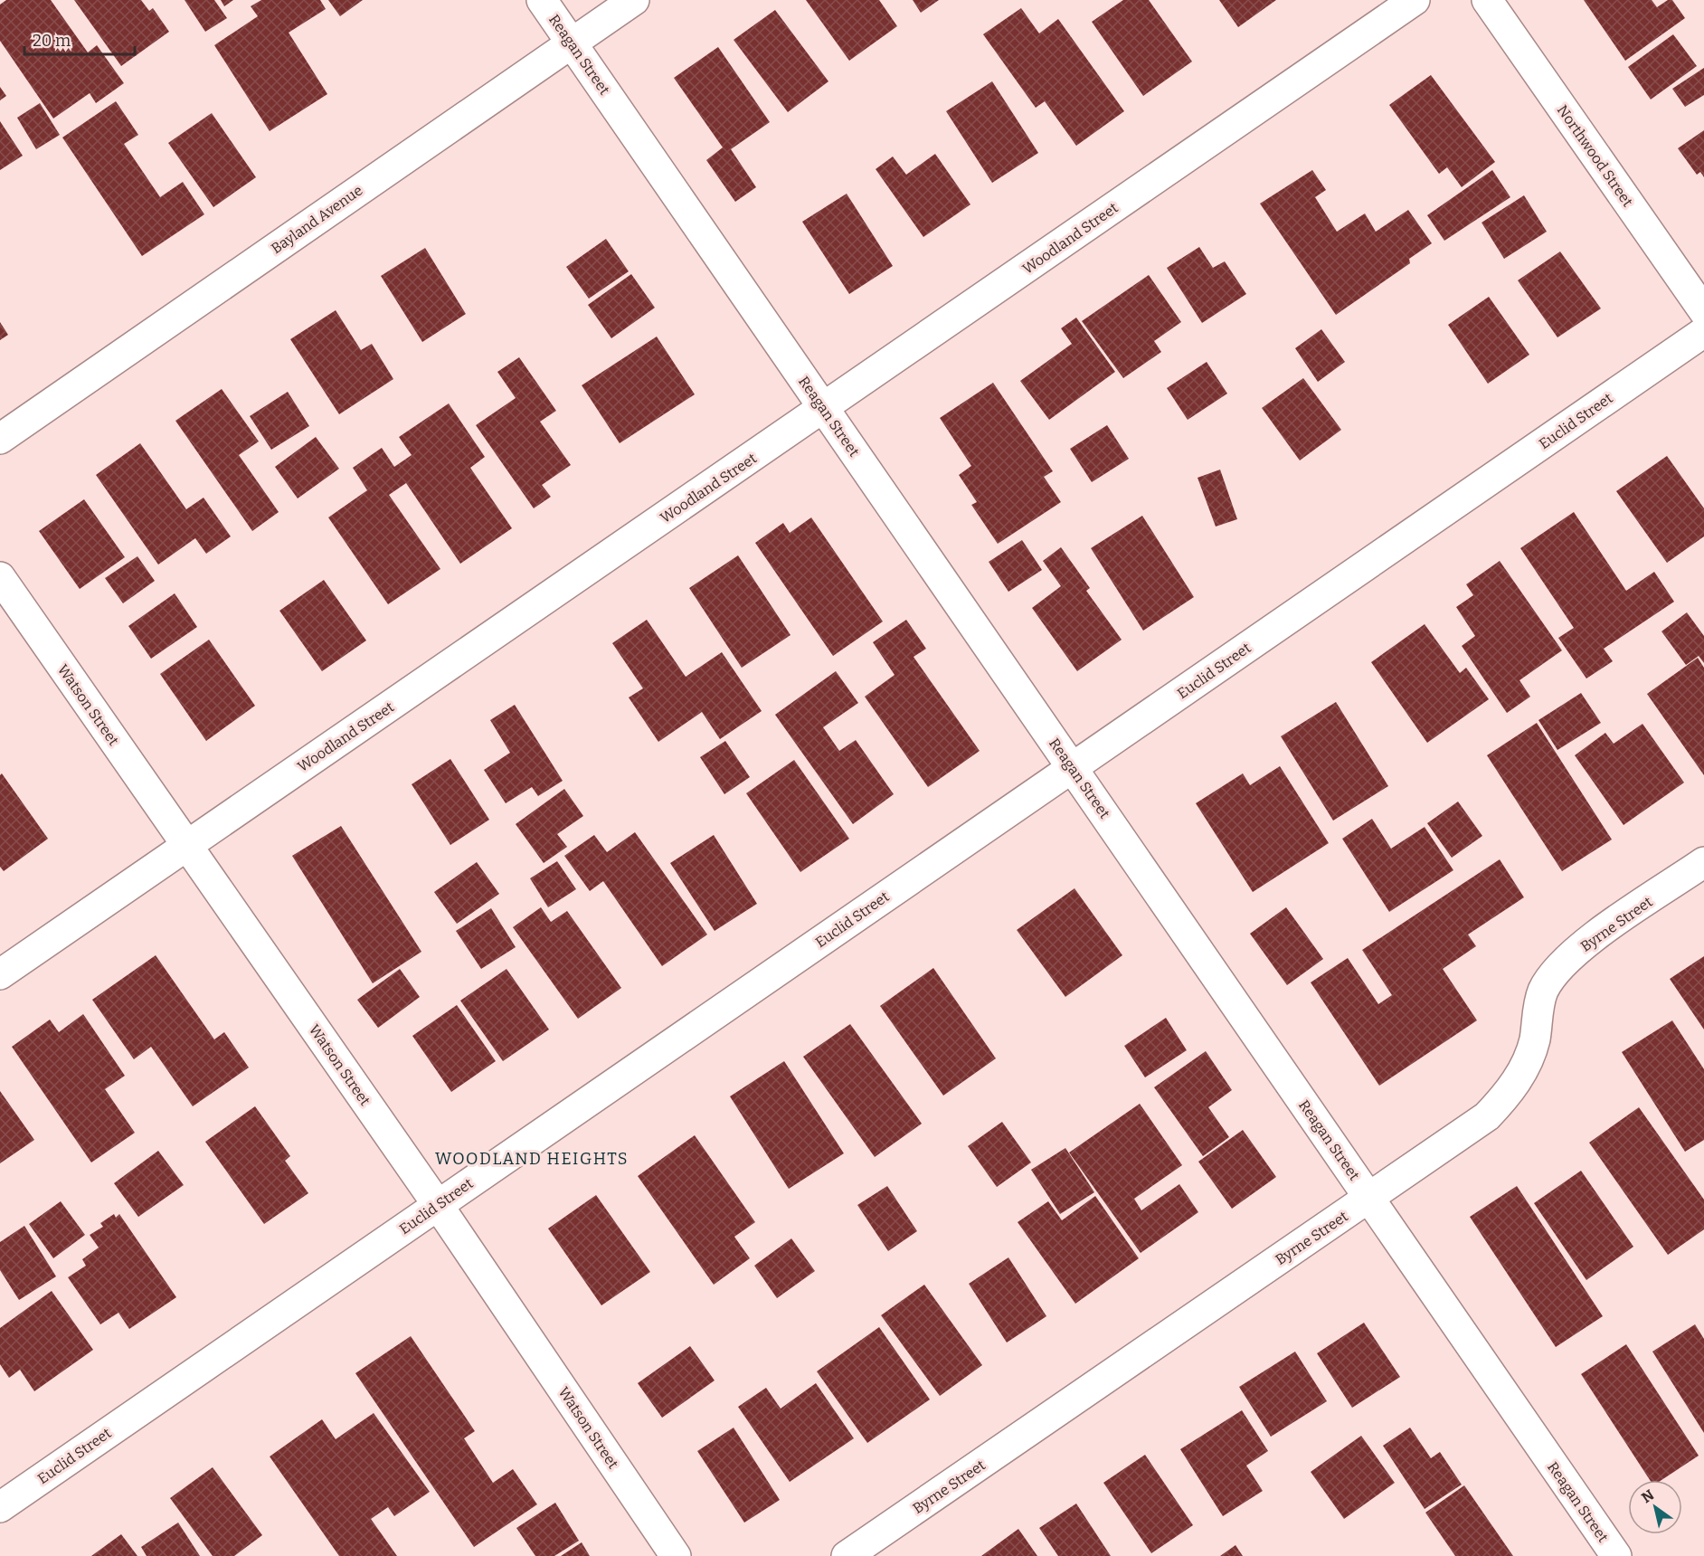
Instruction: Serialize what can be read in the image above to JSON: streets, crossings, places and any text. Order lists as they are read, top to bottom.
{
  "streets": {
    "street": [
      "Reagan Street",
      "Northwood Street",
      "Bayland Avenue",
      "Woodland Street",
      "Euclid Street",
      "Watson Street",
      "Byrne Street"
    ]
  },
  "crossings": [
    ["Reagan Street", "Bayland Avenue"],
    ["Reagan Street", "Woodland Street"],
    ["Reagan Street", "Euclid Street"],
    ["Reagan Street", "Byrne Street"],
    ["Woodland Street", "Watson Street"],
    ["Euclid Street", "Watson Street"]
  ],
  "districts": ["WOODLAND HEIGHTS"],
  "scale_bar": "20 m",
  "north": "top left"
}
